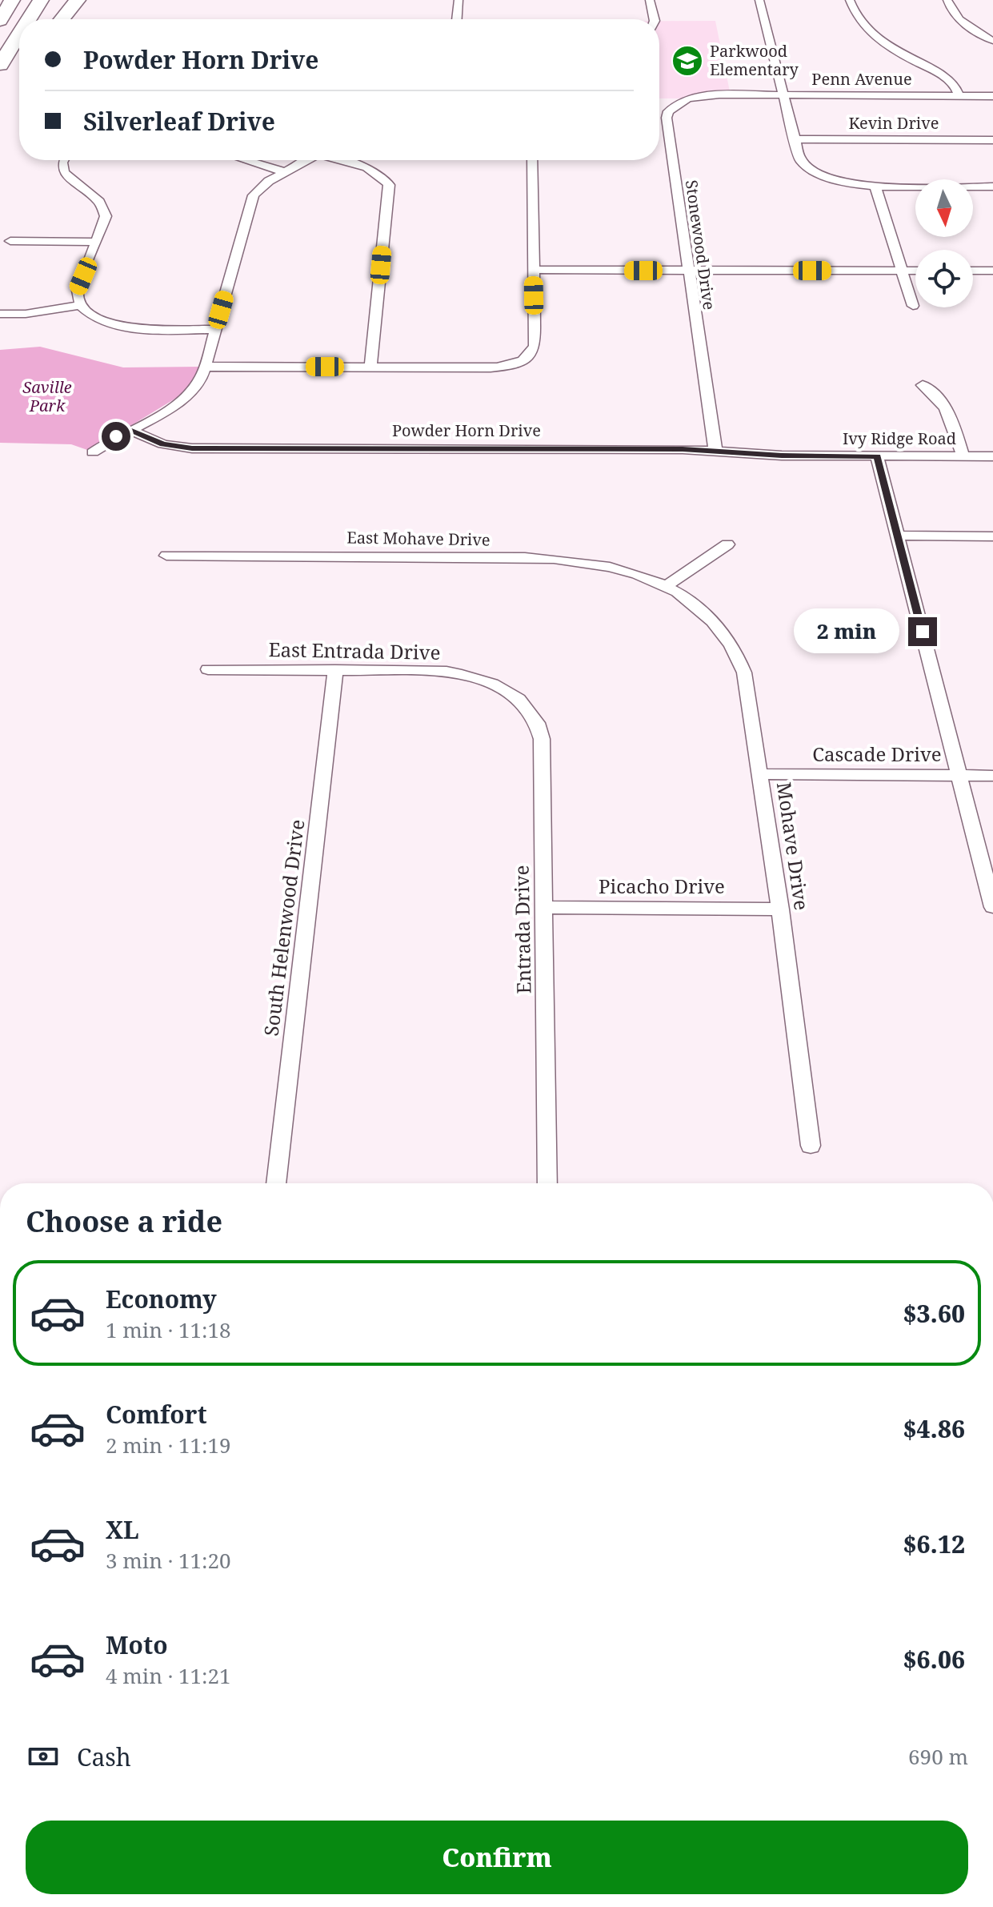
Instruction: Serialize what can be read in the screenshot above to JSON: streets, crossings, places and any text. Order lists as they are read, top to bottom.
{
  "streets": {
    "street": [
      "Penn Avenue",
      "Kevin Drive",
      "Stonewood Drive",
      "Powder Horn Drive",
      "Ivy Ridge Road",
      "East Mohave Drive",
      "East Entrada Drive",
      "Cascade Drive",
      "Mohave Drive",
      "Picacho Drive",
      "South Helenwood Drive",
      "Entrada Drive"
    ]
  },
  "crossings": [
    ["Penn Avenue", "Stonewood Drive"],
    ["Stonewood Drive", "Powder Horn Drive"],
    ["Powder Horn Drive", "Ivy Ridge Road"],
    ["East Mohave Drive", "Mohave Drive"],
    ["East Entrada Drive", "South Helenwood Drive"],
    ["East Entrada Drive", "Entrada Drive"],
    ["Cascade Drive", "Mohave Drive"],
    ["Mohave Drive", "Picacho Drive"],
    ["Picacho Drive", "Entrada Drive"]
  ],
  "parks": ["Saville Park"],
  "places": {
    "school or university": ["Parkwood Elementary"]
  },
  "north": "bottom",
  "page": {
    "banner": ["Powder Horn Drive", "Silverleaf Drive"],
    "bubble": "2 min",
    "heading": "Choose a ride",
    "list": [
      {
        "name": "Economy",
        "note": "1 min · 11:18",
        "value": "$3.60"
      },
      {
        "name": "Comfort",
        "note": "2 min · 11:19",
        "value": "$4.86"
      },
      {
        "name": "XL",
        "note": "3 min · 11:20",
        "value": "$6.12"
      },
      {
        "name": "Moto",
        "note": "4 min · 11:21",
        "value": "$6.06"
      }
    ],
    "pay": ["Cash", "690 m"],
    "buttons": "Confirm"
  }
}
